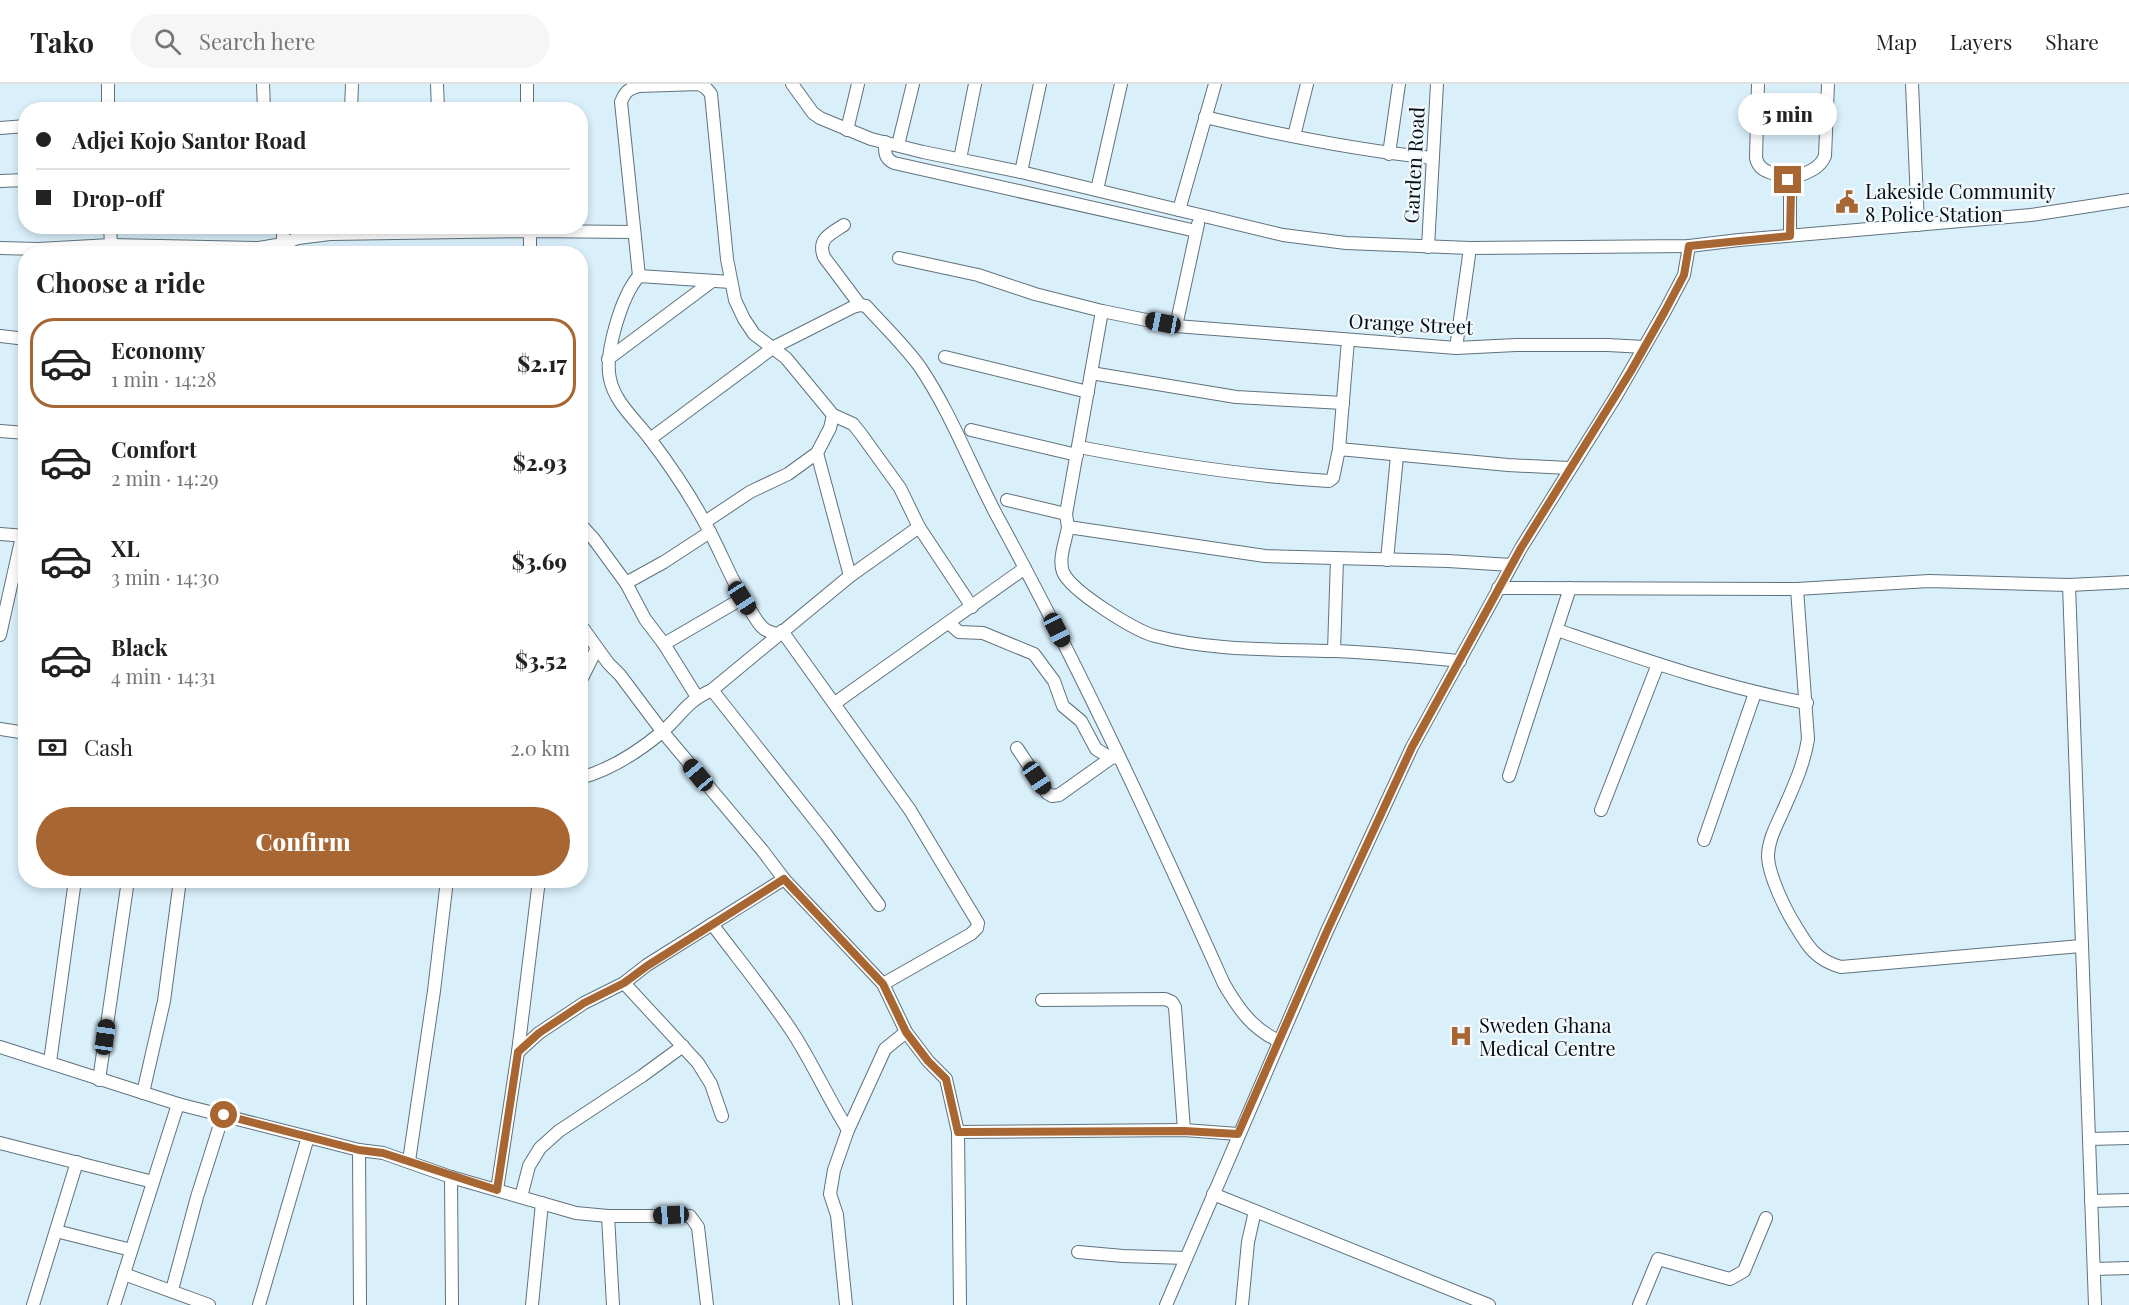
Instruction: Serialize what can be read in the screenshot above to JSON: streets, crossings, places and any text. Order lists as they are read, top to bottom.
{
  "streets": {
    "street": ["Garden Road", "Orange Street"]
  },
  "places": {
    "public building": ["Lakeside Community 8 Police Station"],
    "hospital": ["Sweden Ghana Medical Centre"]
  },
  "page": {
    "header": "Tako",
    "search": "Search here",
    "nav": ["Map", "Layers", "Share"],
    "bubble": "5 min",
    "banner": ["Adjei Kojo Santor Road", "Drop-off"],
    "heading": "Choose a ride",
    "list": [
      {
        "name": "Economy",
        "note": "1 min · 14:28",
        "value": "$2.17"
      },
      {
        "name": "Comfort",
        "note": "2 min · 14:29",
        "value": "$2.93"
      },
      {
        "name": "XL",
        "note": "3 min · 14:30",
        "value": "$3.69"
      },
      {
        "name": "Black",
        "note": "4 min · 14:31",
        "value": "$3.52"
      }
    ],
    "pay": ["Cash", "2.0 km"],
    "buttons": "Confirm"
  }
}
